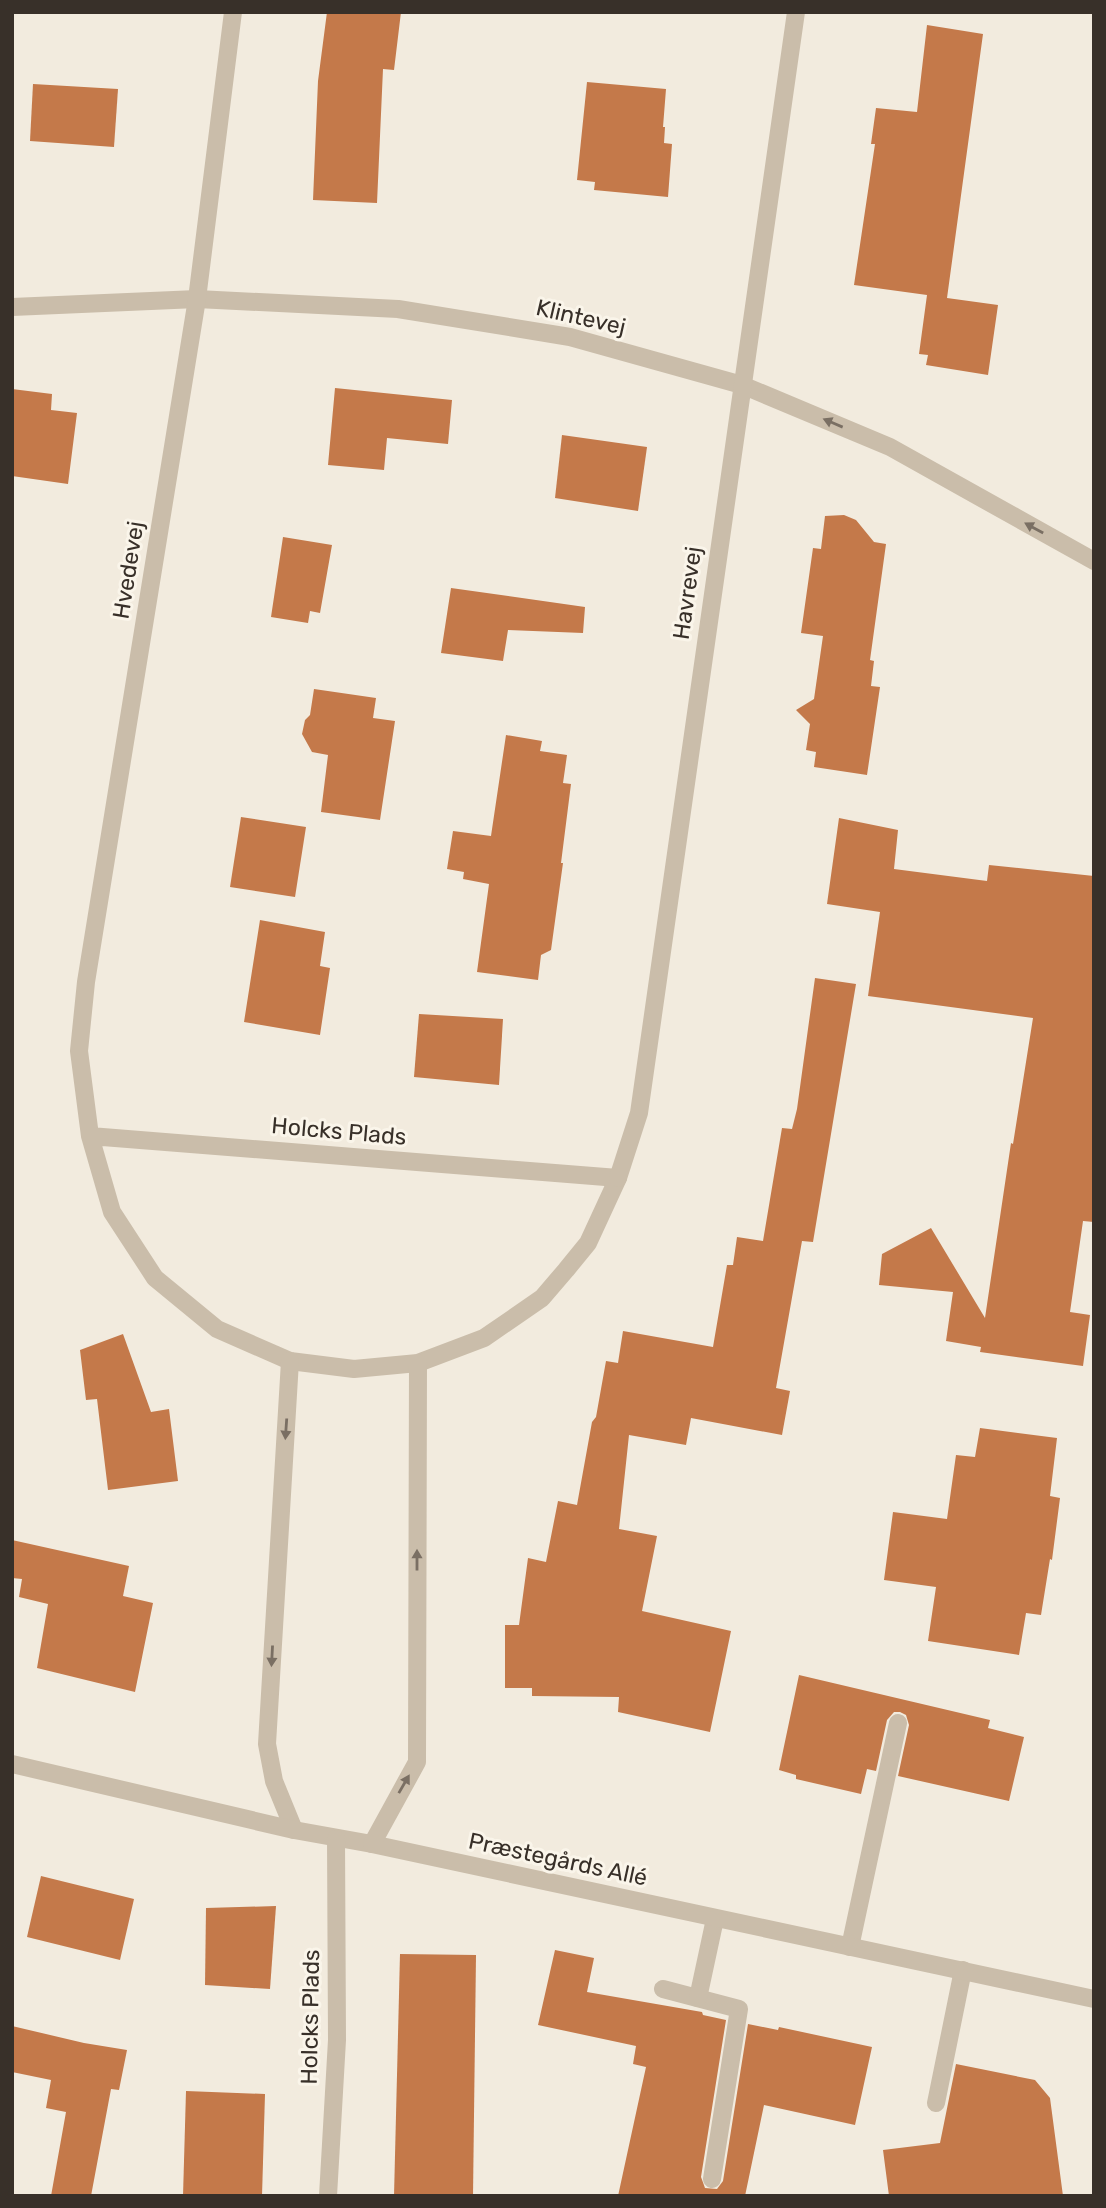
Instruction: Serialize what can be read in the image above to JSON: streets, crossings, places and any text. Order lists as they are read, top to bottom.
{
  "streets": {
    "street": [
      "Klintevej",
      "Hvedevej",
      "Havrevej",
      "Holcks Plads",
      "Præstegårds Allé"
    ]
  },
  "crossings": [
    ["Klintevej", "Hvedevej"],
    ["Klintevej", "Havrevej"],
    ["Hvedevej", "Holcks Plads"],
    ["Havrevej", "Holcks Plads"],
    ["Holcks Plads", "Præstegårds Allé"]
  ]
}
